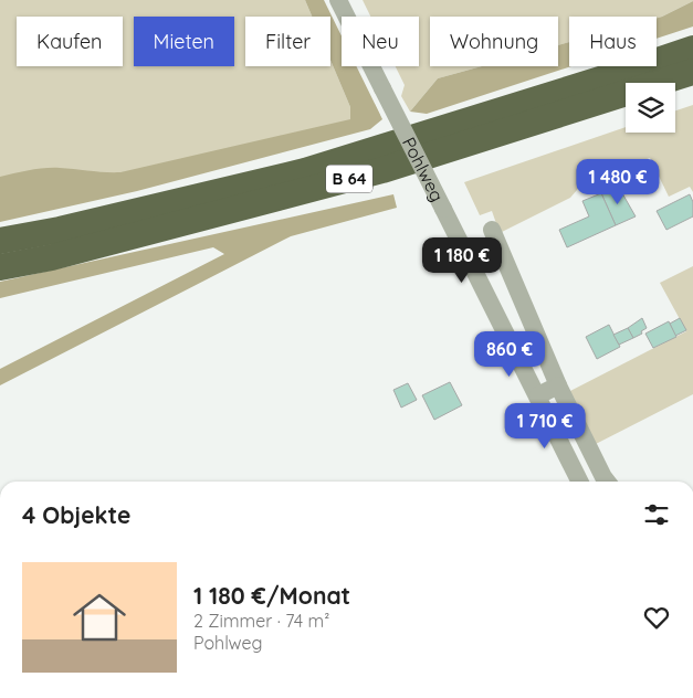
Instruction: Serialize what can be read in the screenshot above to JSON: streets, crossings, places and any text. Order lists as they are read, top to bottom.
{
  "streets": {
    "highway": ["B 64"],
    "street": ["Pohlweg"]
  },
  "page": {
    "chip": [
      "Kaufen",
      "Mieten",
      "Filter",
      "Neu",
      "Wohnung",
      "Haus"
    ],
    "price": [
      "1 480 €",
      "1 180 €",
      "860 €",
      "1 710 €"
    ],
    "heading": "4 Objekte",
    "list": [
      {
        "name": "1 180 €/Monat",
        "note": "2 Zimmer · 74 m² · Pohlweg"
      }
    ]
  }
}
